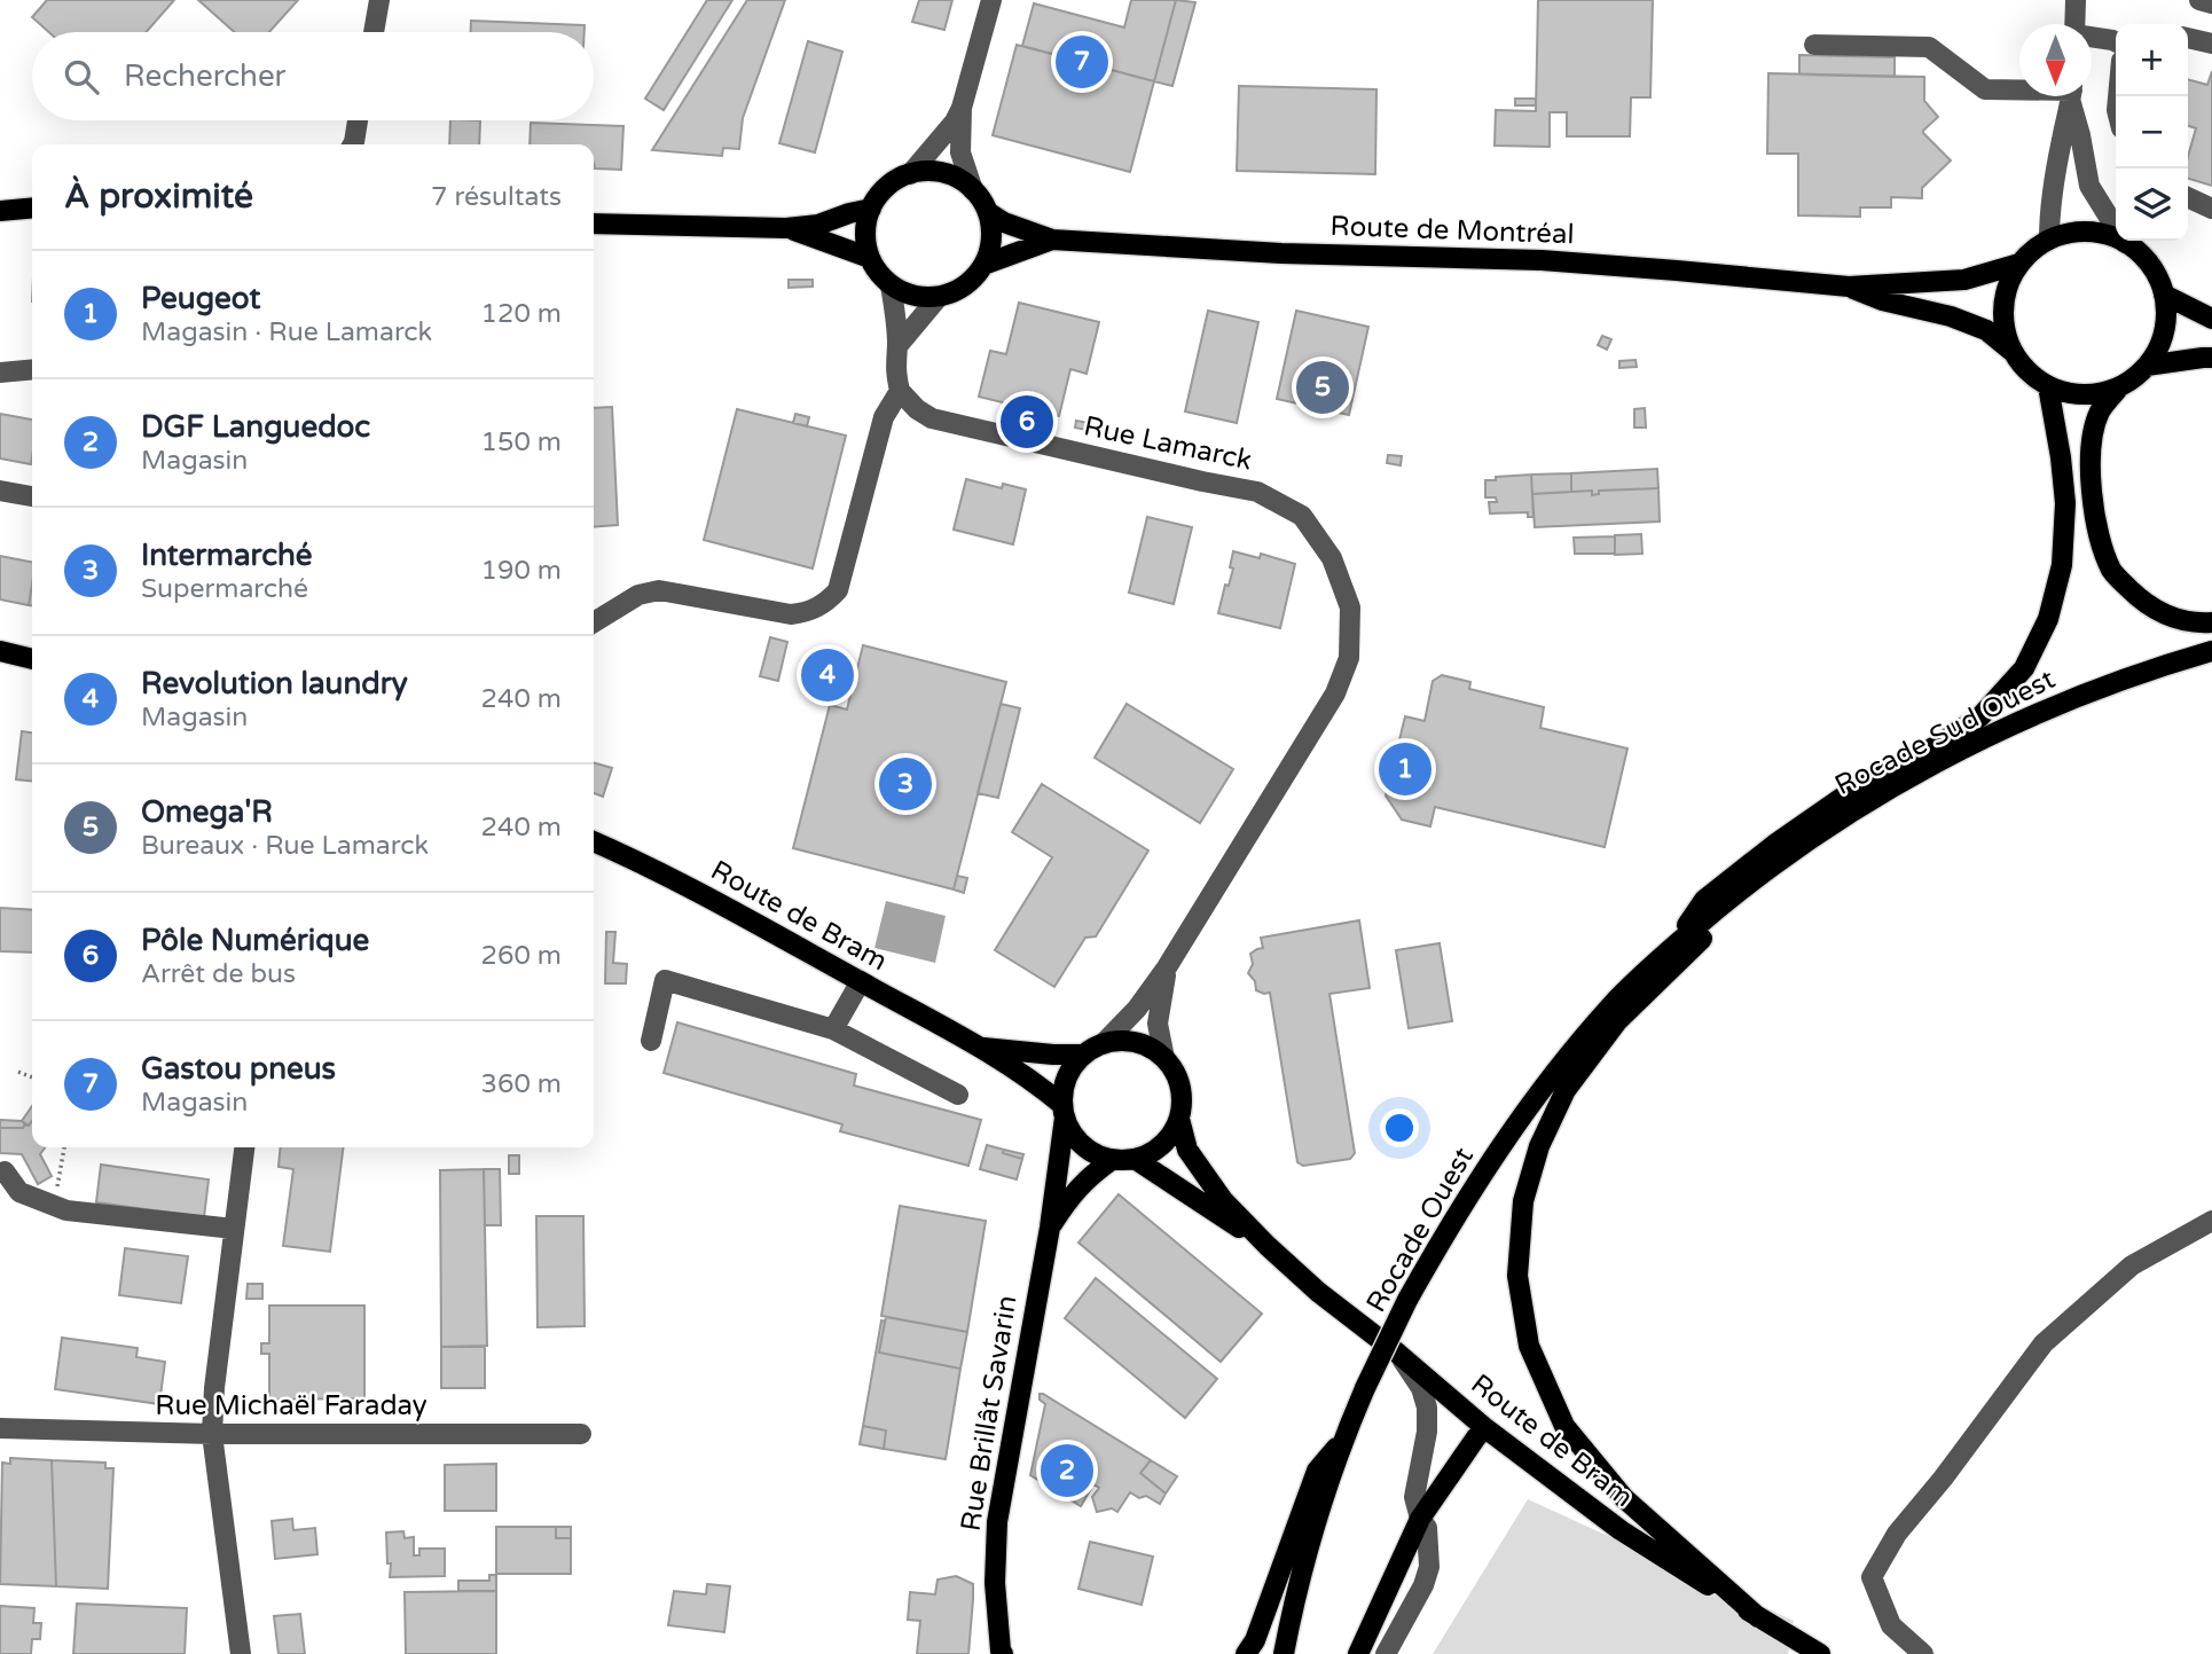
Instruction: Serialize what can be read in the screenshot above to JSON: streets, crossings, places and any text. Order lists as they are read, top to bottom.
{
  "streets": {
    "main road": [
      "Route de Montréal",
      "Rocade Sud Ouest",
      "Route de Bram",
      "Rocade Ouest",
      "Rue Brillât Savarin"
    ],
    "street": ["Rue Lamarck", "Rue Michaël Faraday"]
  },
  "crossings": [
    ["Rue Lamarck", "Route de Bram"],
    ["Rue Lamarck", "Rue Brillât Savarin"],
    ["Rocade Sud Ouest", "Rocade Ouest"],
    ["Route de Bram", "Rue Brillât Savarin"]
  ],
  "north": "bottom",
  "page": {
    "map_buttons": ["+", "−"],
    "pins": [
      "7",
      "5",
      "6",
      "4",
      "1",
      "3",
      "2"
    ],
    "search": "Rechercher",
    "heading": ["À proximité", "7 résultats"],
    "list": [
      {
        "mark": "1",
        "name": "Peugeot",
        "note": "Magasin · Rue Lamarck",
        "value": "120 m"
      },
      {
        "mark": "2",
        "name": "DGF Languedoc",
        "note": "Magasin",
        "value": "150 m"
      },
      {
        "mark": "3",
        "name": "Intermarché",
        "note": "Supermarché",
        "value": "190 m"
      },
      {
        "mark": "4",
        "name": "Revolution laundry",
        "note": "Magasin",
        "value": "240 m"
      },
      {
        "mark": "5",
        "name": "Omega'R",
        "note": "Bureaux · Rue Lamarck",
        "value": "240 m"
      },
      {
        "mark": "6",
        "name": "Pôle Numérique",
        "note": "Arrêt de bus",
        "value": "260 m"
      },
      {
        "mark": "7",
        "name": "Gastou pneus",
        "note": "Magasin",
        "value": "360 m"
      }
    ]
  }
}
